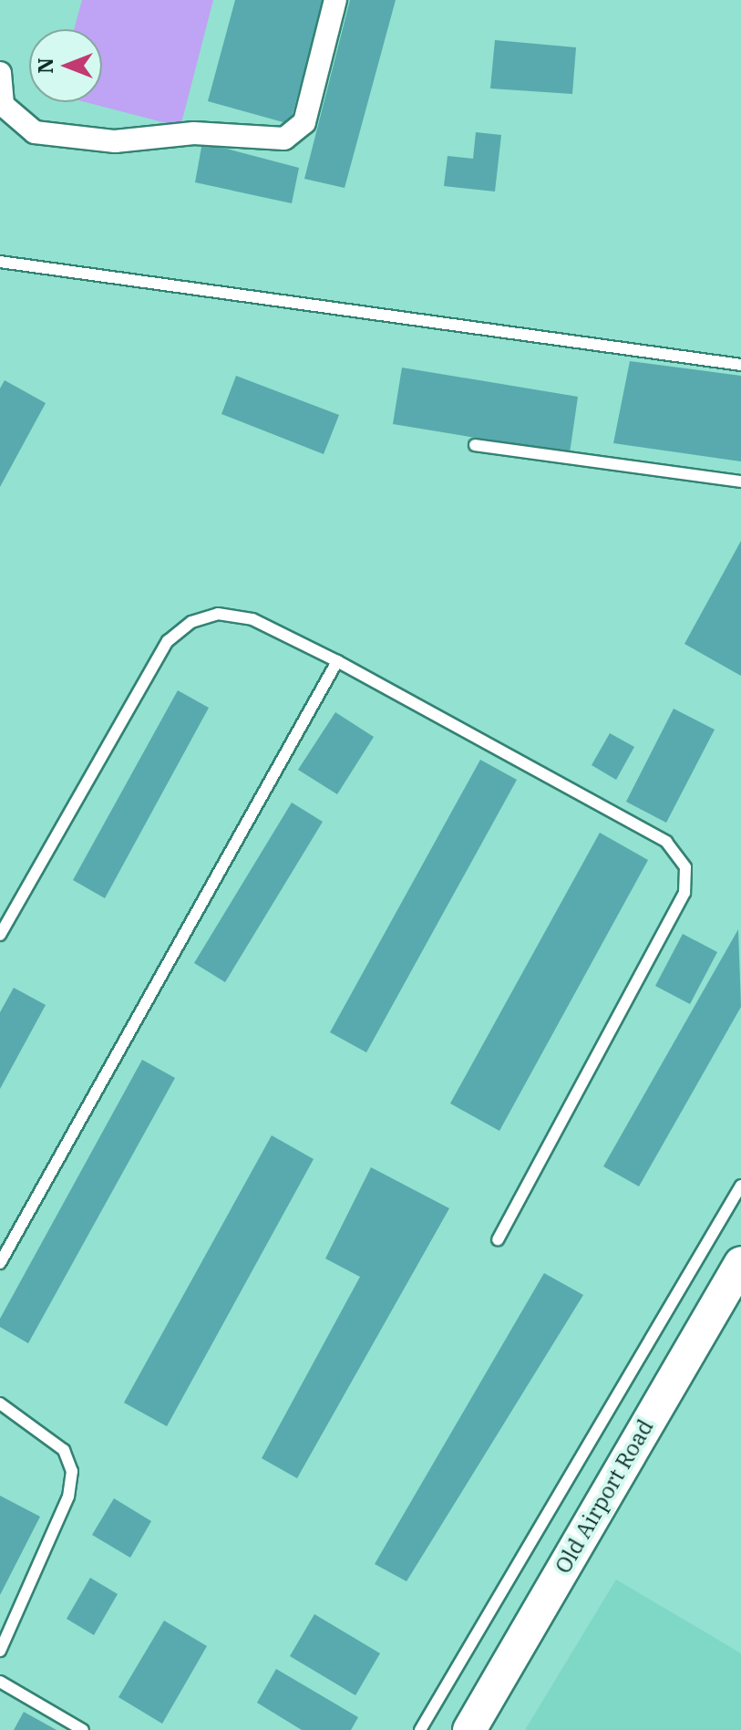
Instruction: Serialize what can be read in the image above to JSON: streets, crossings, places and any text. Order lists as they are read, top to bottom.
{
  "streets": {
    "main road": ["Old Airport Road"]
  },
  "north": "left"
}
